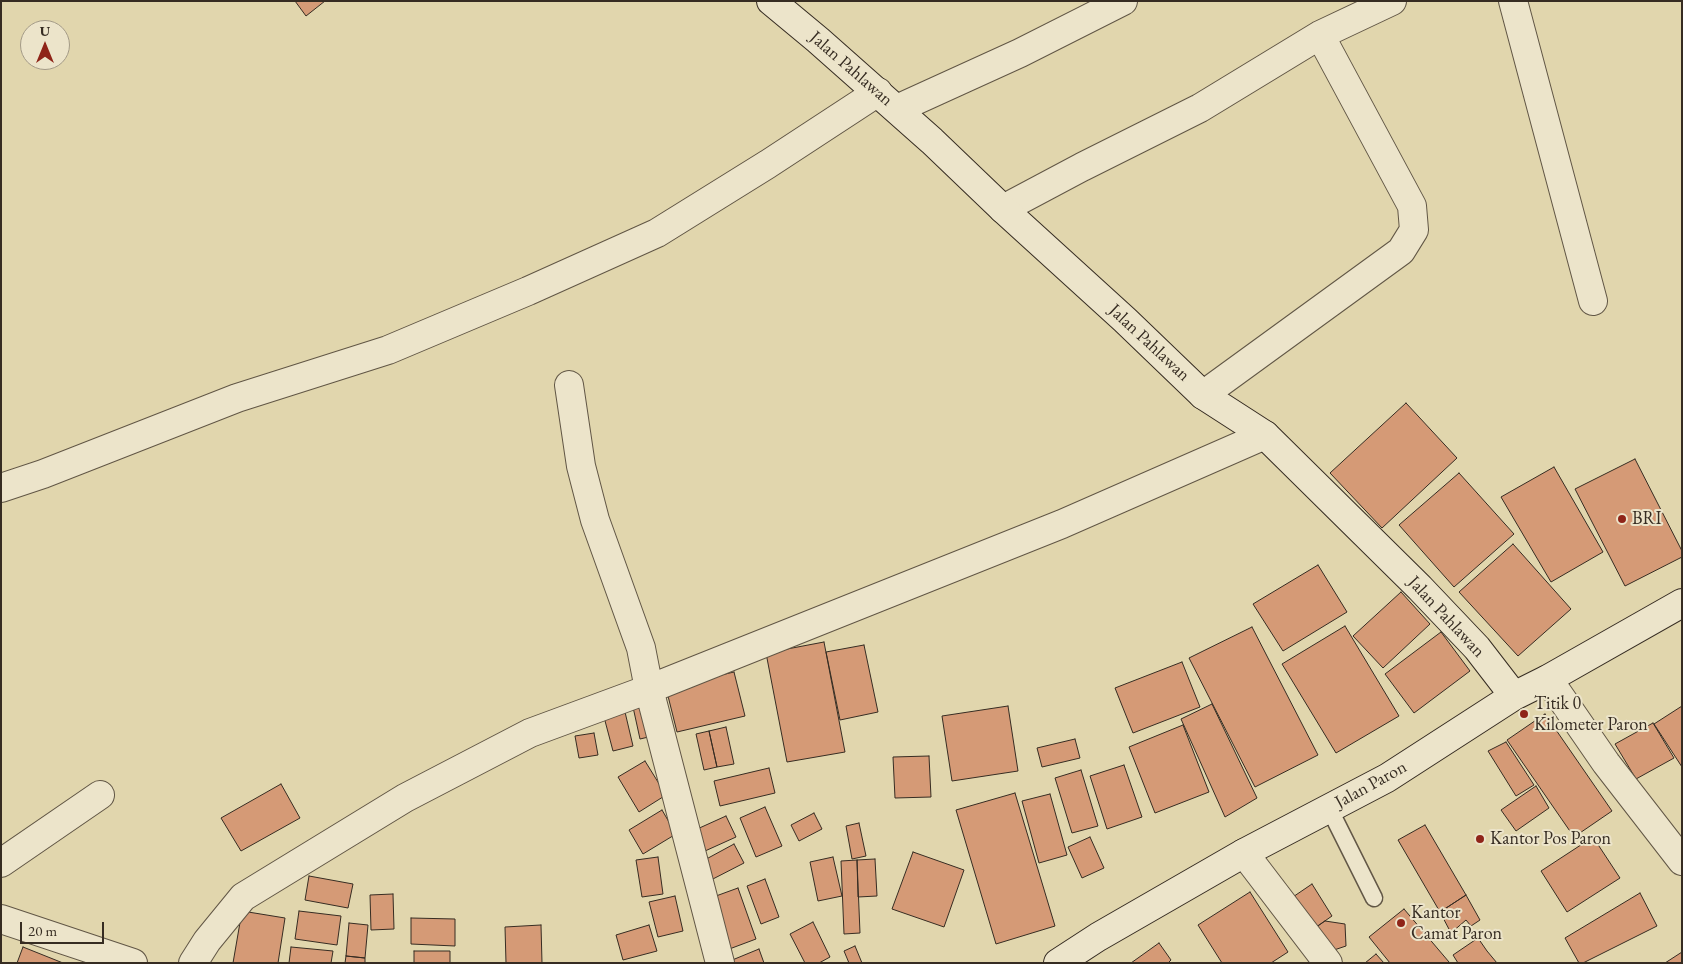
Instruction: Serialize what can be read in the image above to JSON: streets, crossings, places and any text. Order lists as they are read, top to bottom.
{
  "streets": {
    "street": ["Jalan Pahlawan", "Jalan Paron"]
  },
  "crossings": [
    ["Jalan Pahlawan", "Jalan Paron"]
  ],
  "places": [
    "BRI",
    "Titik 0 Kilometer Paron",
    "Kantor Pos Paron",
    "Kantor Camat Paron"
  ],
  "scale_bar": "20 m",
  "north": "top"
}
